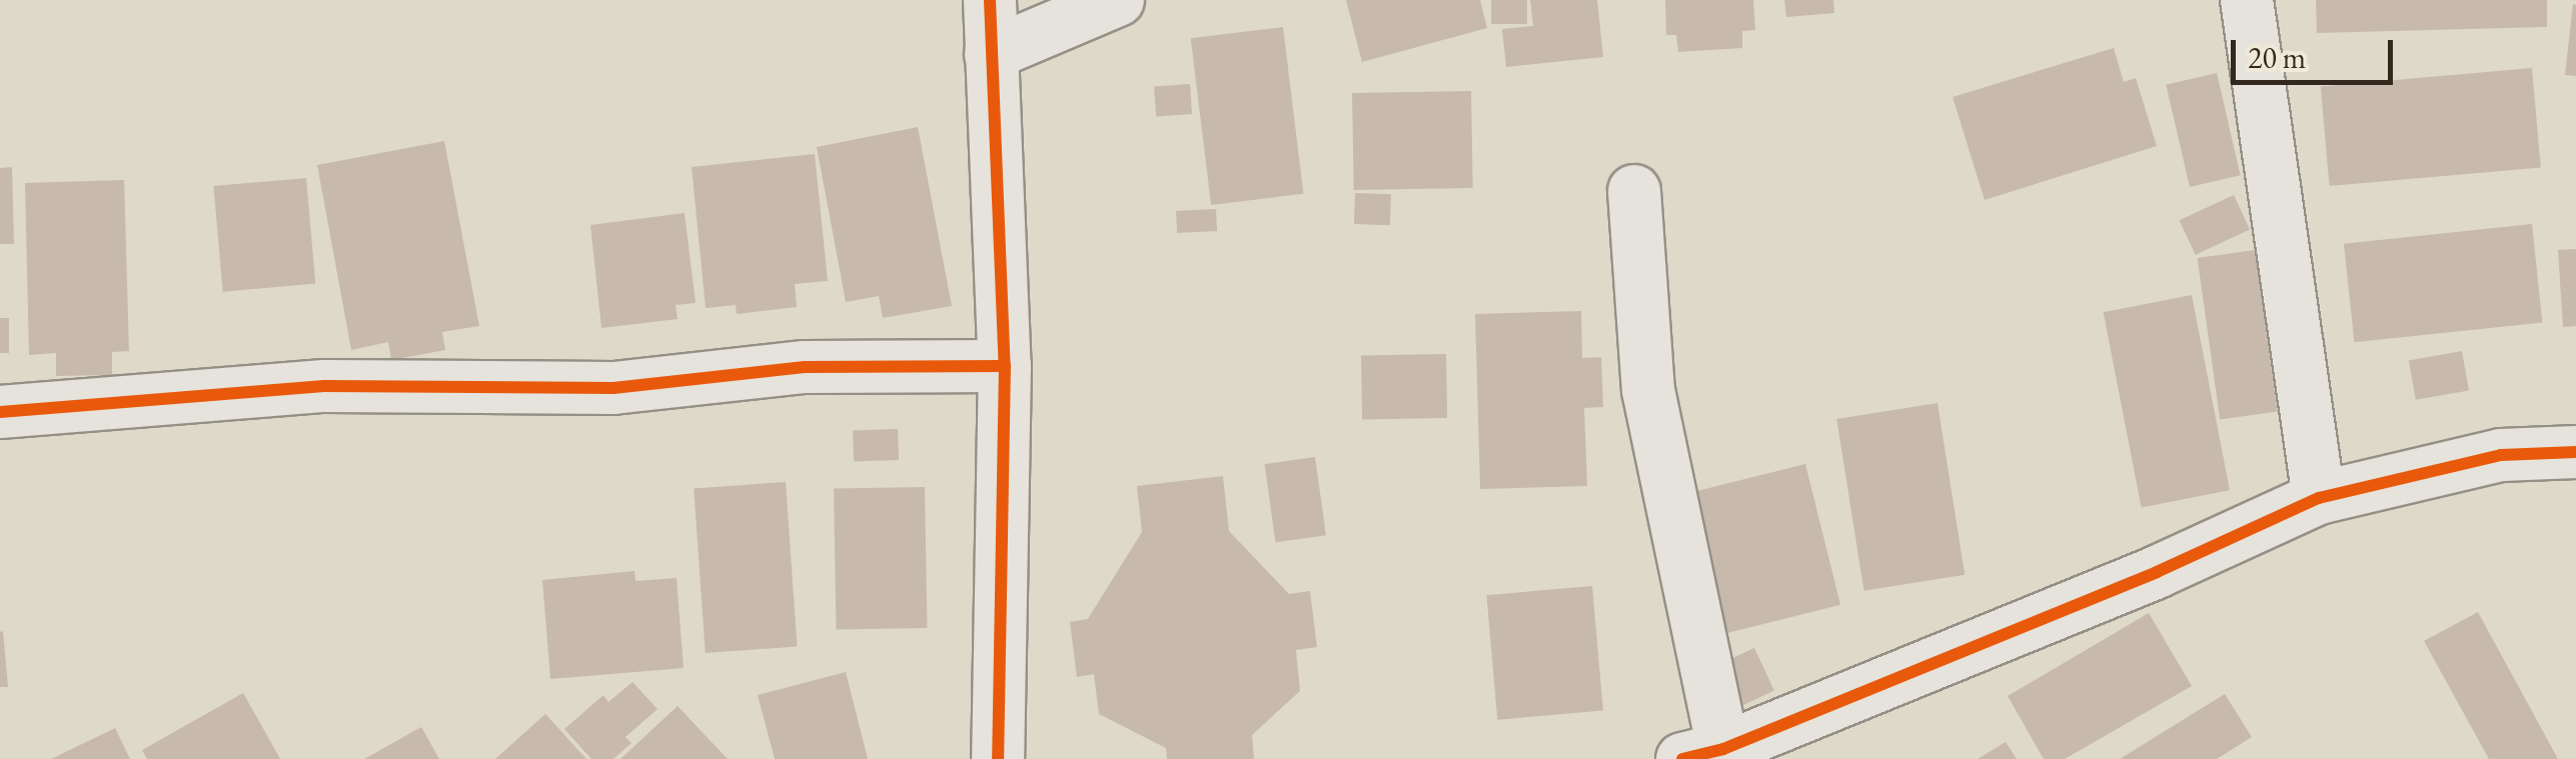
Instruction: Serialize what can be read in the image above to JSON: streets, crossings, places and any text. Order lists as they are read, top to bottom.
{
  "scale_bar": "20 m"
}
